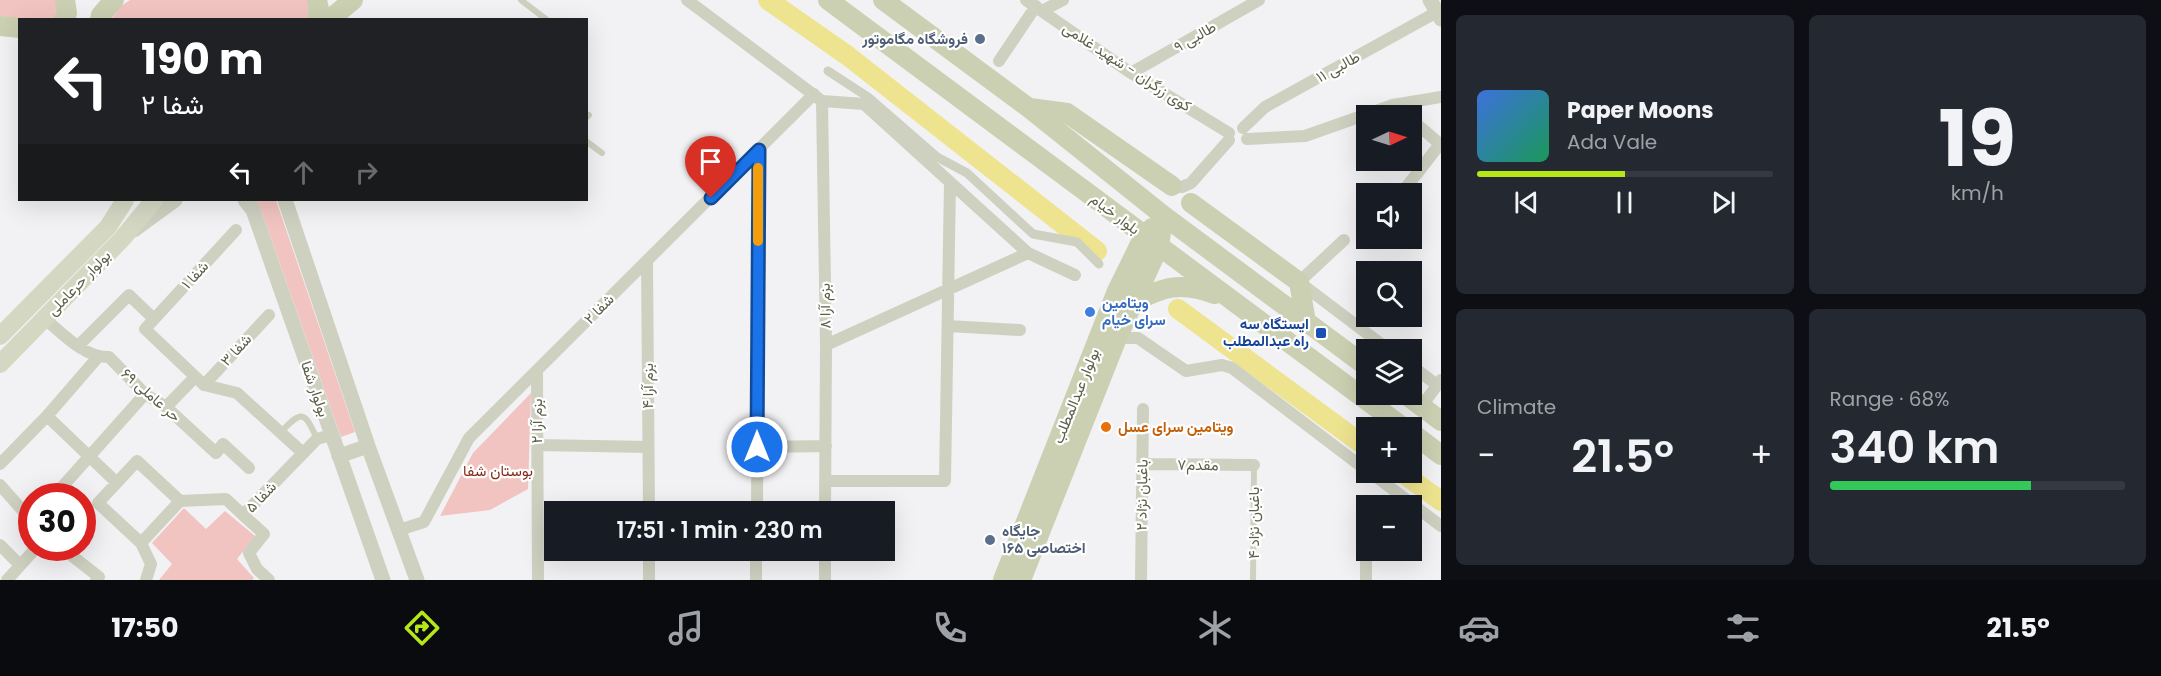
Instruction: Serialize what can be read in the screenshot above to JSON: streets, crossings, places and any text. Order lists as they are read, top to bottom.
{
  "streets": {
    "main road": ["بلوار خیام", "بولوار حرعاملی", "بولوار عبدالمطلب"],
    "street": [
      "طالبی ۹",
      "کوی زرگران - شهید غلامی",
      "طالبی ۱۱",
      "شفا ۱",
      "بزم آرا ۸",
      "شفا ۲",
      "شفا ۳",
      "بزم آرا ۴",
      "بولوار شفا",
      "حر عاملی ۶۹",
      "بزم آرا ۲",
      "مقدم۷",
      "باغبان نژاد ۲",
      "شفا ۵"
    ],
    "lane": ["باغبان نژاد ۴"]
  },
  "crossings": [
    ["طالبی ۹", "کوی زرگران - شهید غلامی"],
    ["بلوار خیام", "بولوار عبدالمطلب"],
    ["بولوار حرعاملی", "حر عاملی ۶۹"],
    ["بزم آرا ۸", "شفا ۲"],
    ["شفا ۲", "بزم آرا ۴"],
    ["شفا ۲", "بزم آرا ۲"],
    ["شفا ۳", "حر عاملی ۶۹"],
    ["بولوار شفا", "شفا ۵"],
    ["مقدم۷", "باغبان نژاد ۲"],
    ["مقدم۷", "باغبان نژاد ۴"]
  ],
  "parks": ["بوستان شفا"],
  "places": {
    "other": [
      "فروشگاه مگاموتور",
      "ویتامین سرای خیام",
      "ویتامین سرای عسل",
      "جایگاه اختصاصی ۱۶۵"
    ],
    "transit": ["ایستگاه سه راه عبدالمطلب"]
  },
  "north": "right",
  "page": {
    "tile": [
      ["19", "km/h"],
      "Climate",
      ["Range · 68%", "340 km"]
    ],
    "turn": ["190 m", "شفا ۲"],
    "song": ["Paper Moons", "Ada Vale"],
    "map_buttons": ["+", "−"],
    "heat": ["−", "21.5°", "+"],
    "limit": "30",
    "trip": "17:51 · 1 min · 230 m",
    "tabs": ["17:50", "21.5°"]
  }
}
